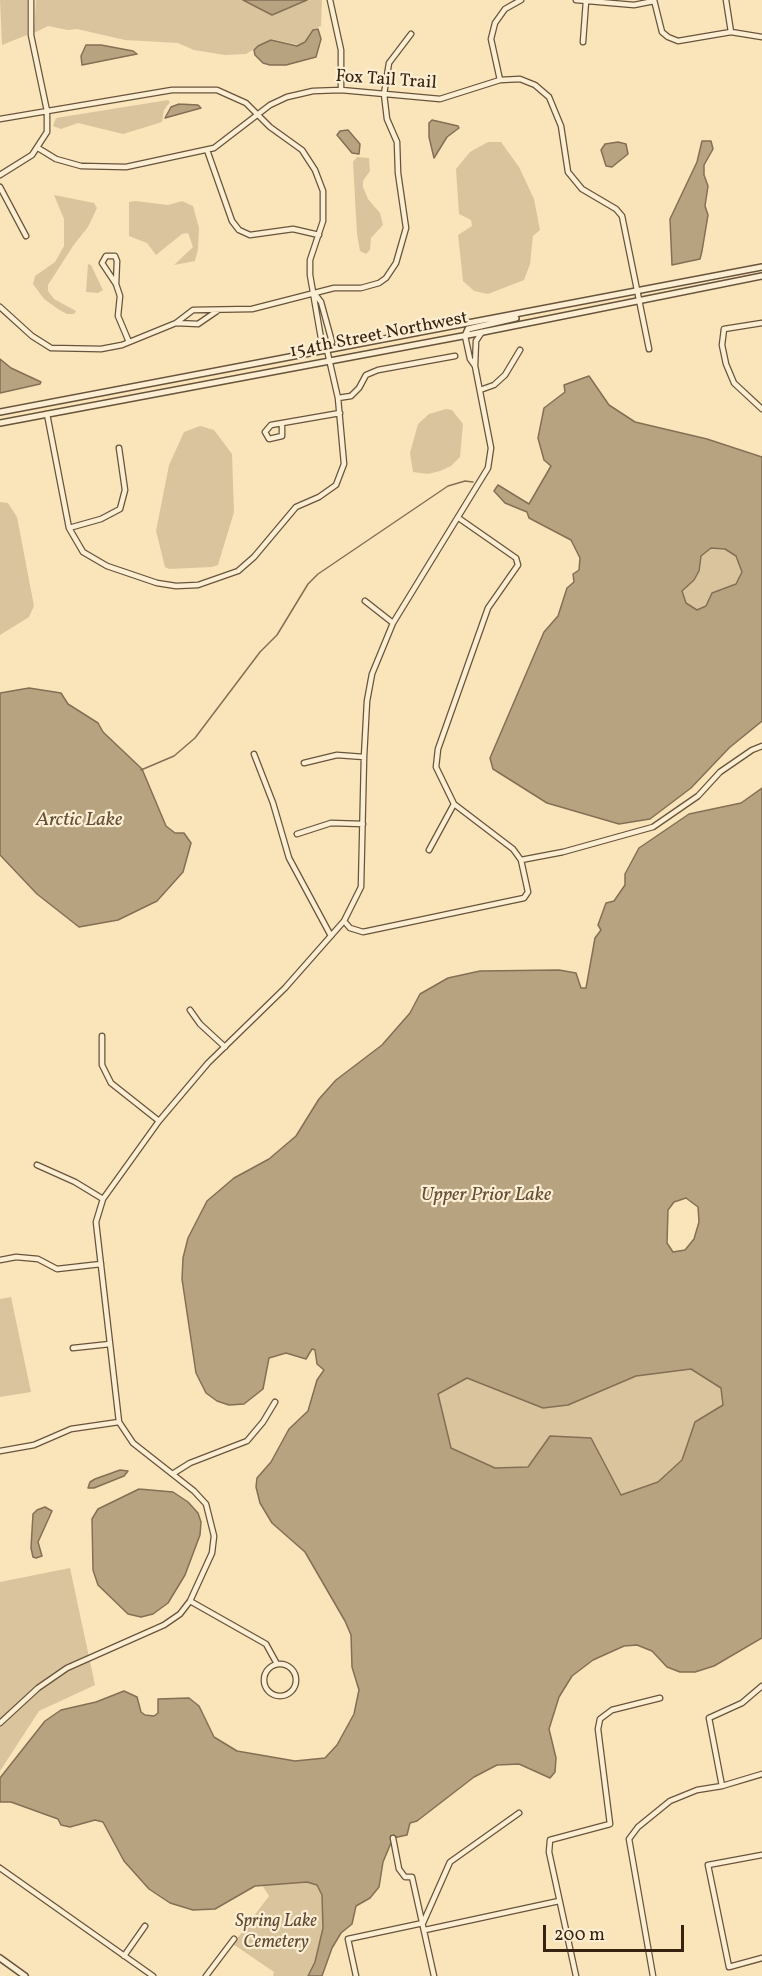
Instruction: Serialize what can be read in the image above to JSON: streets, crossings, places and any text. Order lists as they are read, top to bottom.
{
  "streets": {
    "street": ["Fox Tail Trail", "154th Street Northwest"]
  },
  "crossings": [
    ["Fox Tail Trail", "154th Street Northwest"]
  ],
  "water": ["Arctic Lake", "Upper Prior Lake"],
  "parks": ["Spring Lake Cemetery"],
  "scale_bar": "200 m"
}
